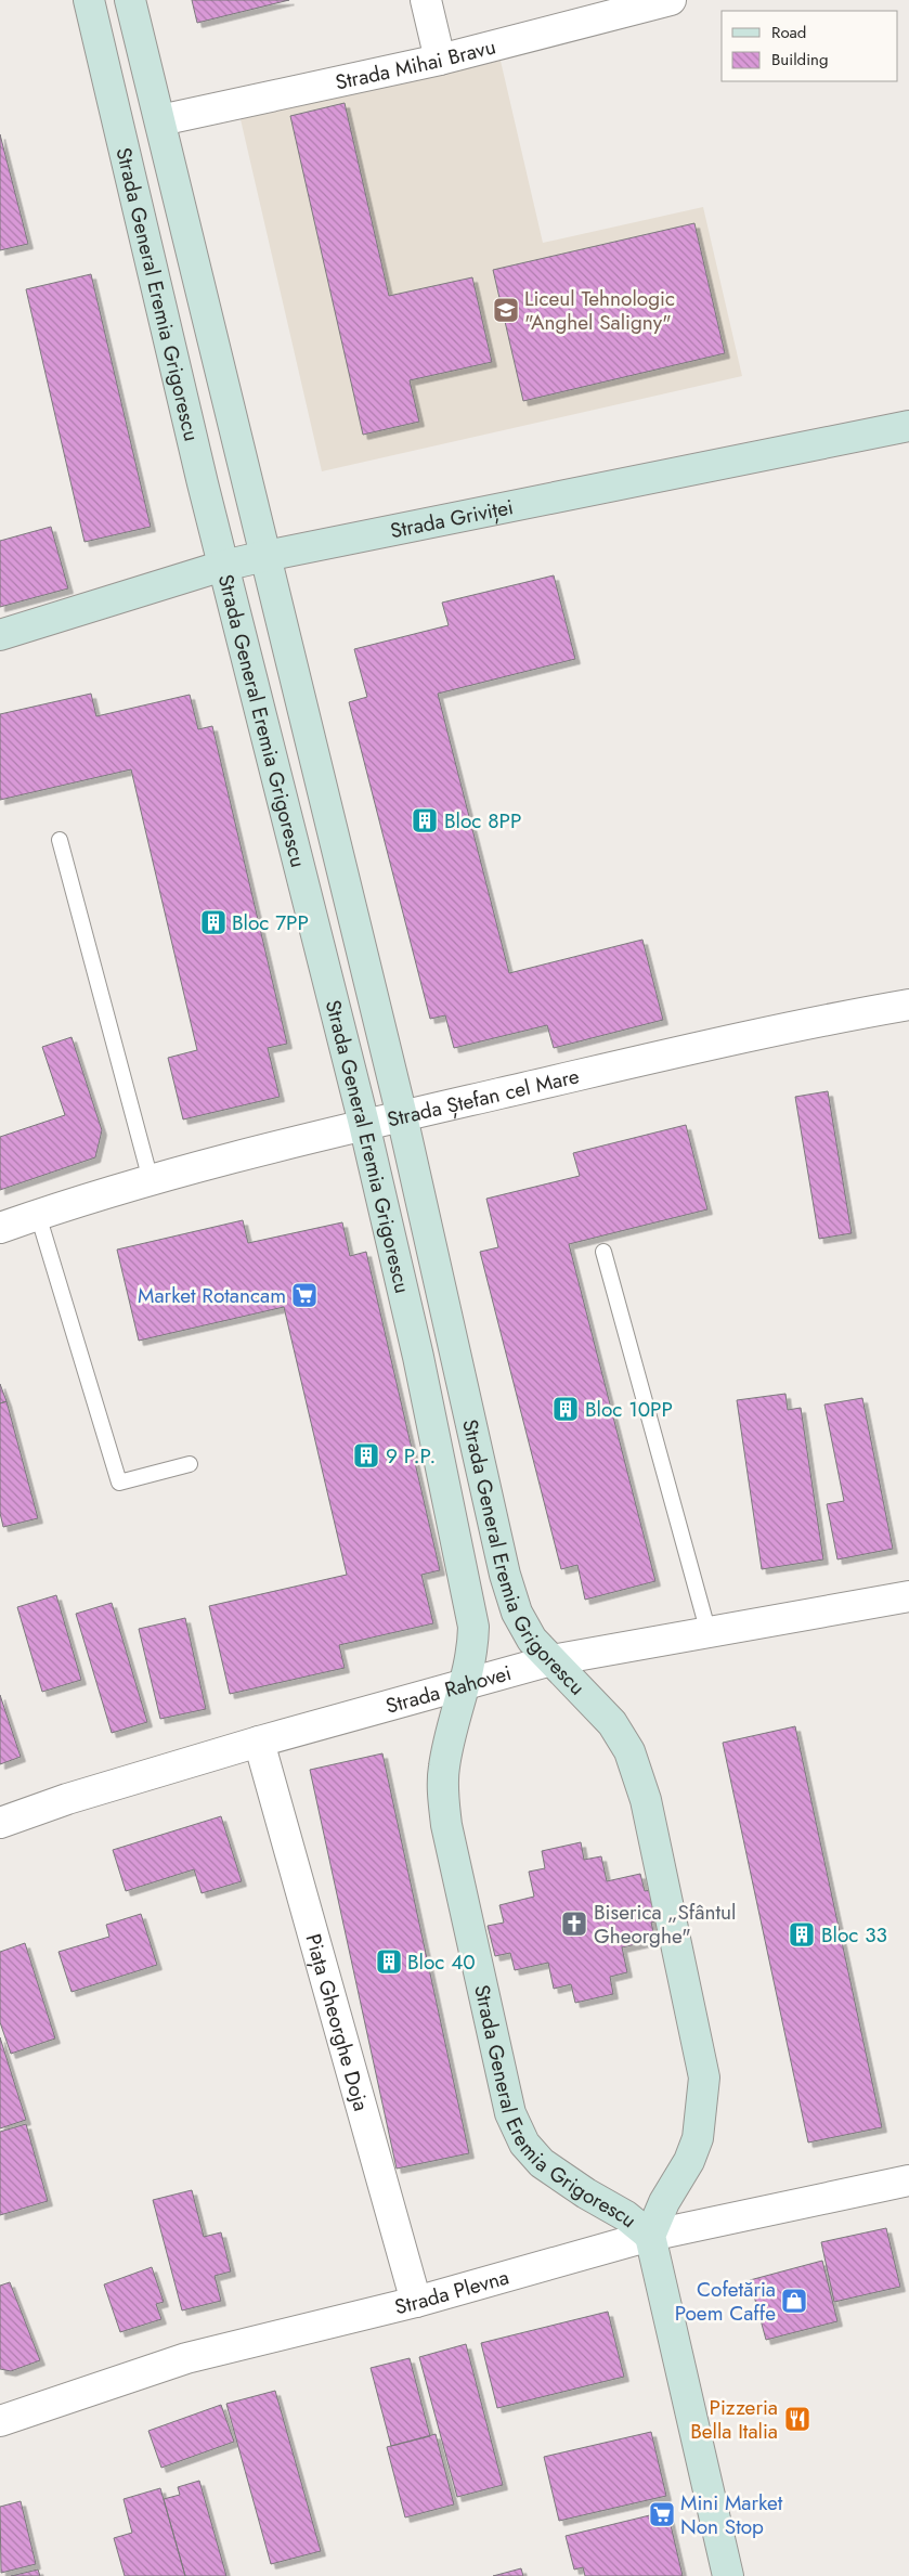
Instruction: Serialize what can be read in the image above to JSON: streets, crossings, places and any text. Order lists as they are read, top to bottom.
{
  "streets": {
    "street": [
      "Strada Mihai Bravu",
      "Strada General Eremia Grigorescu",
      "Strada Griviței",
      "Strada Ștefan cel Mare",
      "Strada Rahovei",
      "Piața Gheorghe Doja",
      "Strada Plevna"
    ]
  },
  "crossings": [
    ["Strada Mihai Bravu", "Strada General Eremia Grigorescu"],
    ["Strada General Eremia Grigorescu", "Strada Griviței"],
    ["Strada General Eremia Grigorescu", "Strada Ștefan cel Mare"],
    ["Strada General Eremia Grigorescu", "Strada Rahovei"],
    ["Strada General Eremia Grigorescu", "Strada Plevna"],
    ["Strada Rahovei", "Piața Gheorghe Doja"],
    ["Piața Gheorghe Doja", "Strada Plevna"]
  ],
  "places": {
    "school or university": ["Liceul Tehnologic \"Anghel Saligny\""],
    "building": [
      "Bloc 8PP",
      "Bloc 7PP",
      "Bloc 10PP",
      "9 P.P.",
      "Bloc 33",
      "Bloc 40"
    ],
    "supermarket": ["Market Rotancam", "Mini Market Non Stop"],
    "church": ["Biserica „Sfântul Gheorghe\""],
    "shop": ["Cofetăria Poem Caffe"],
    "restaurant": ["Pizzeria Bella Italia"]
  },
  "legend": ["Road", "Building"]
}
